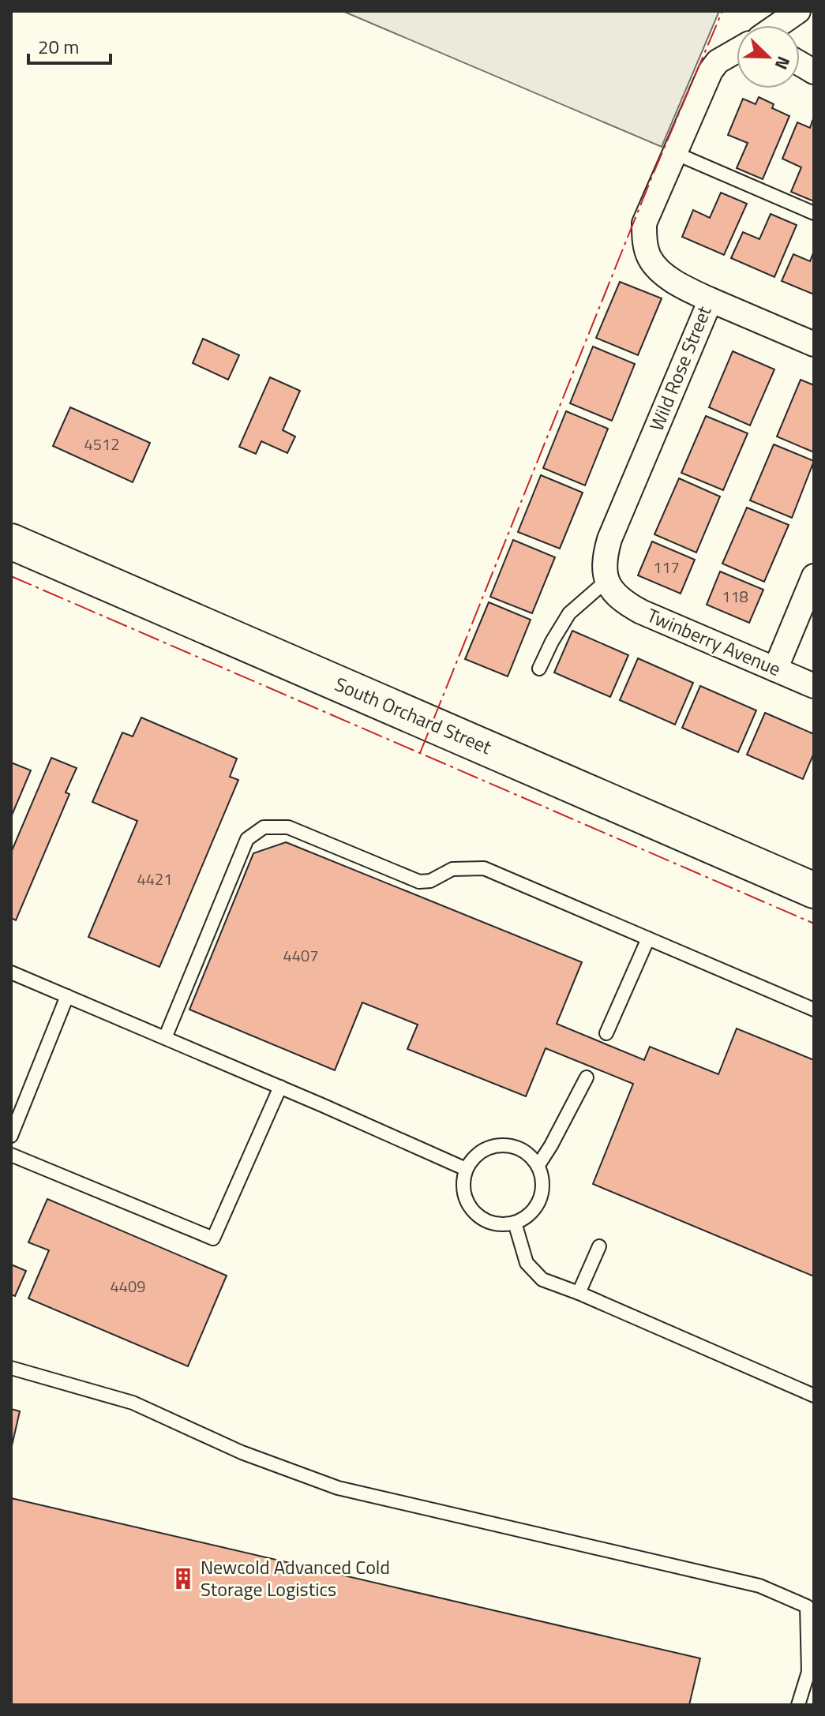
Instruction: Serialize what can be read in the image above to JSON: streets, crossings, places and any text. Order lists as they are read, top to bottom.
{
  "streets": {
    "main road": ["South Orchard Street"],
    "street": ["Wild Rose Street", "Twinberry Avenue"]
  },
  "crossings": [
    ["Wild Rose Street", "Twinberry Avenue"]
  ],
  "places": {
    "building": ["Newcold Advanced Cold Storage Logistics"]
  },
  "house_numbers": [
    "4512",
    "117",
    "118",
    "4421",
    "4407",
    "4409"
  ],
  "scale_bar": "20 m",
  "north": "bottom right"
}
